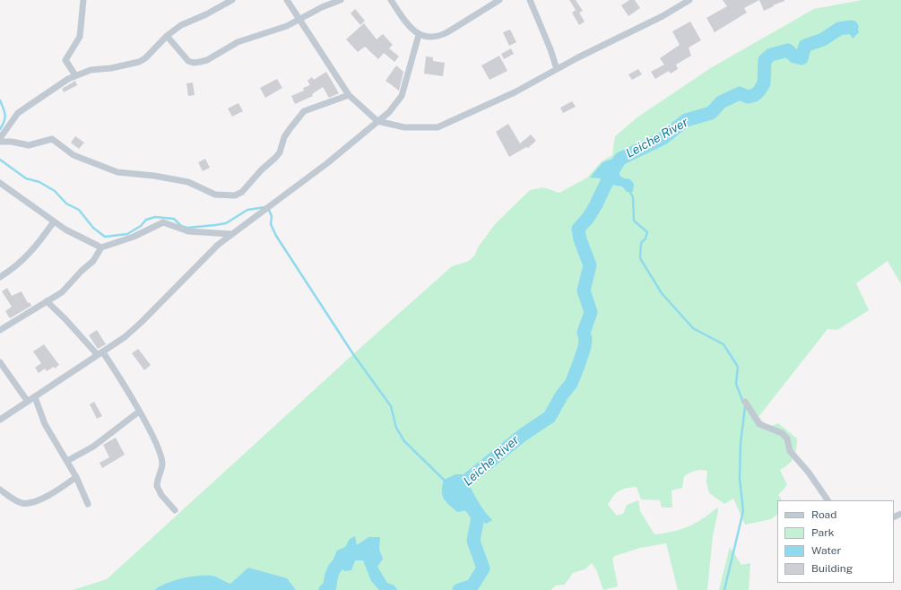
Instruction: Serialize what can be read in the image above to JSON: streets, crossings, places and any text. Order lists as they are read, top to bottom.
{
  "water": ["Leiche River"],
  "legend": [
    "Road",
    "Park",
    "Water",
    "Building"
  ]
}
